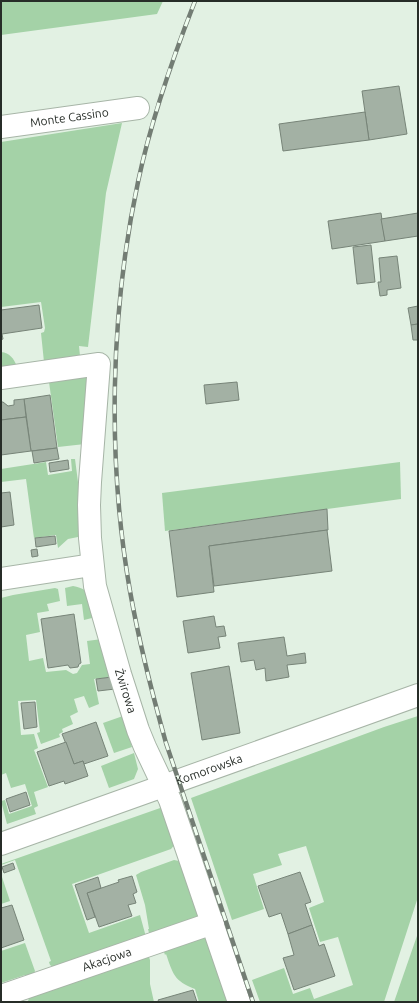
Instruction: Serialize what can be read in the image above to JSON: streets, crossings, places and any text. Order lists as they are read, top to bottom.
{
  "streets": {
    "street": [
      "Monte Cassino",
      "Żwirowa",
      "Komorowska",
      "Akacjowa"
    ]
  },
  "crossings": [
    ["Żwirowa", "Komorowska"],
    ["Żwirowa", "Akacjowa"]
  ]
}
